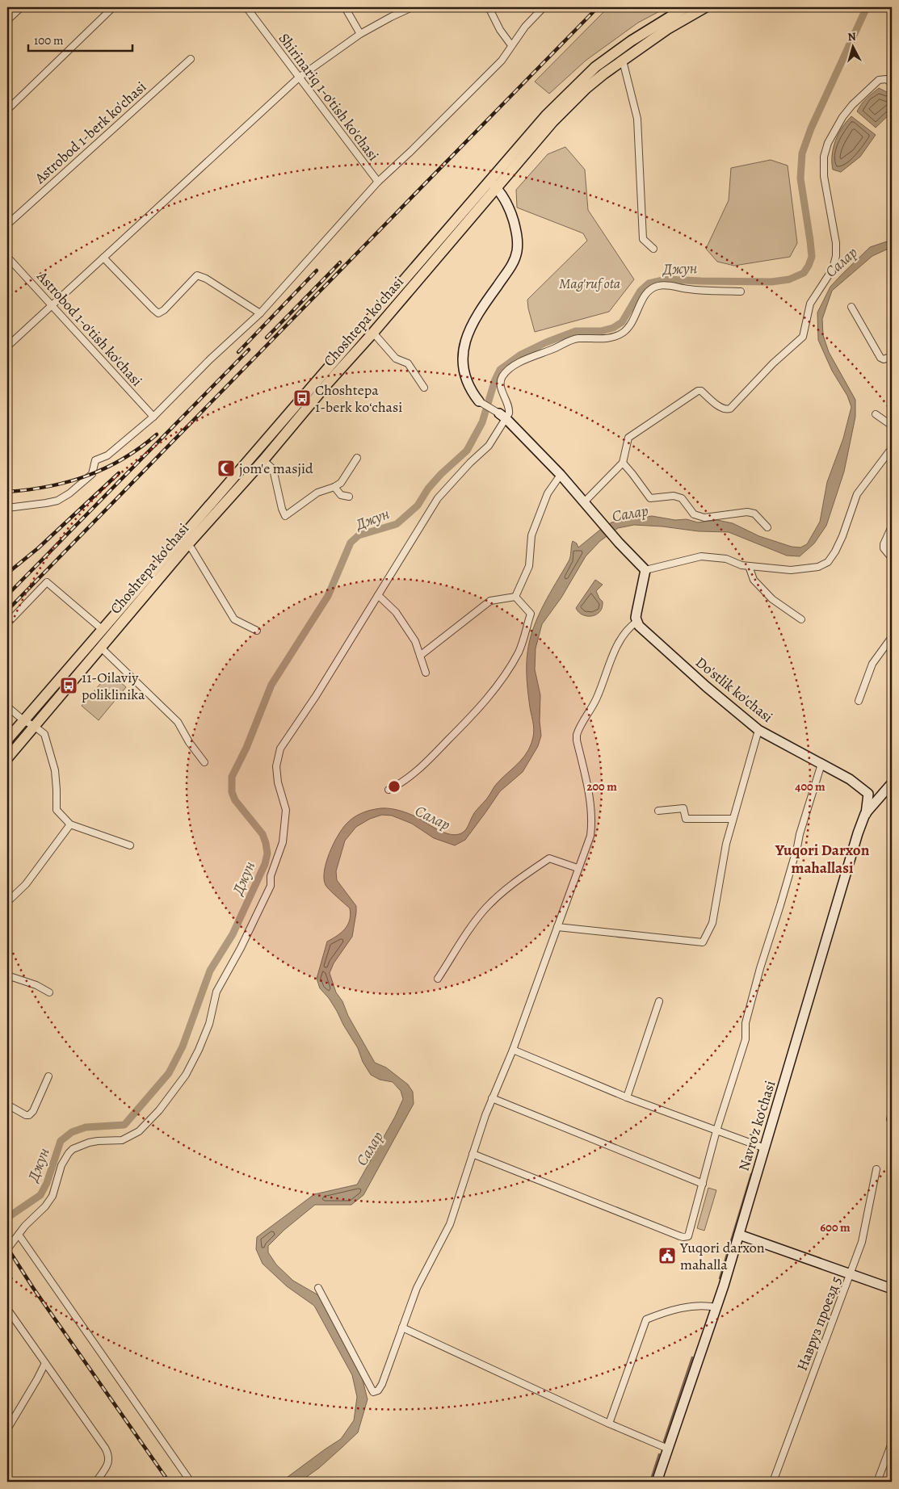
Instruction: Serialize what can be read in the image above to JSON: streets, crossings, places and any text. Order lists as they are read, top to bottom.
{
  "streets": {
    "main road": ["Choshtepa ko'chasi"],
    "street": [
      "Shirinariq 1-o'tish ko'chasi",
      "Astrobod 1-berk ko'chasi",
      "Astrobod 1-o'tish ko'chasi",
      "Do'stlik ko'chasi",
      "Navro'z ko'chasi",
      "Навруз проезд 5"
    ]
  },
  "crossings": [
    ["Do'stlik ko'chasi", "Navro'z ko'chasi"]
  ],
  "districts": ["Yuqori Darxon mahallasi"],
  "water": ["Салар", "Джун"],
  "parks": ["Mag'ruf ota"],
  "places": {
    "bus stop": ["Choshtepa 1-berk koʻchasi", "11-Oilaviy poliklinika"],
    "mosque": ["jom'e masjid"],
    "public building": ["Yuqori darxon mahalla"]
  },
  "scale_bar": "100 m",
  "north": "top",
  "rings": ["200 m", "400 m", "600 m"]
}
